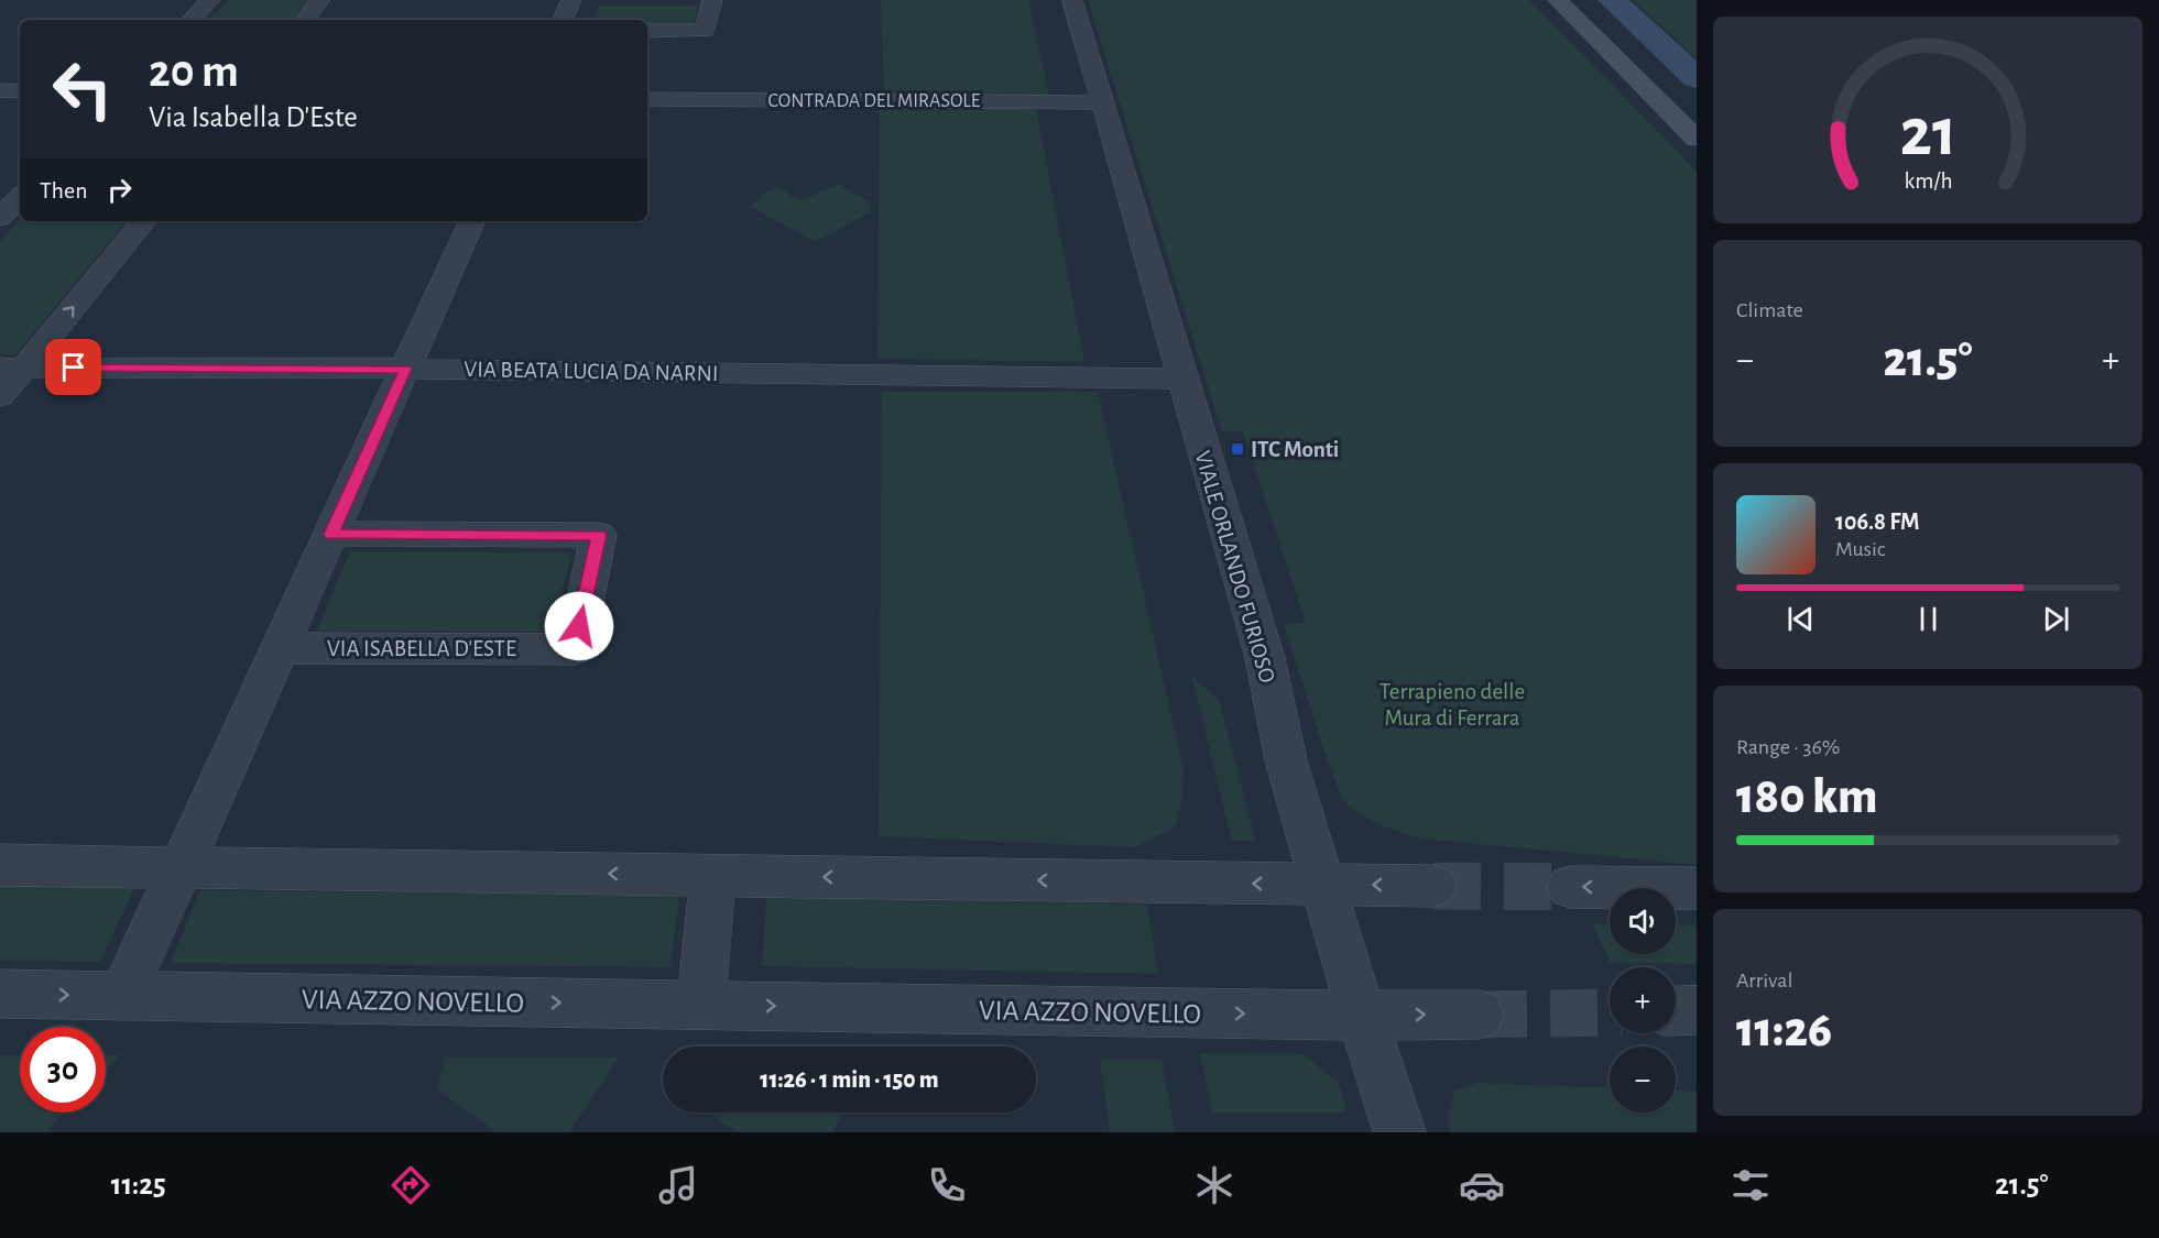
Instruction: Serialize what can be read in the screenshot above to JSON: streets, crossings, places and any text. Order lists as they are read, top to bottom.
{
  "streets": {
    "street": [
      "CONTRADA DEL MIRASOLE",
      "VIA BEATA LUCIA DA NARNI",
      "VIALE ORLANDO FURIOSO",
      "VIA ISABELLA D'ESTE",
      "VIA AZZO NOVELLO"
    ]
  },
  "crossings": [
    ["CONTRADA DEL MIRASOLE", "VIALE ORLANDO FURIOSO"],
    ["VIA BEATA LUCIA DA NARNI", "VIALE ORLANDO FURIOSO"],
    ["VIALE ORLANDO FURIOSO", "VIA AZZO NOVELLO"]
  ],
  "parks": ["Terrapieno delle Mura di Ferrara"],
  "places": {
    "transit": ["ITC Monti"]
  },
  "page": {
    "turn": ["20 m", "Via Isabella D'Este"],
    "then": "Then",
    "tile": [
      "Climate",
      ["Range · 36%", "180 km"],
      ["Arrival", "11:26"]
    ],
    "heat": ["−", "21.5°", "+"],
    "song": ["106.8 FM", "Music"],
    "map_buttons": ["+", "−"],
    "limit": "30",
    "trip": "11:26 · 1 min · 150 m",
    "tabs": ["11:25", "21.5°"],
    "gauge": ["21", "km/h"]
  }
}
